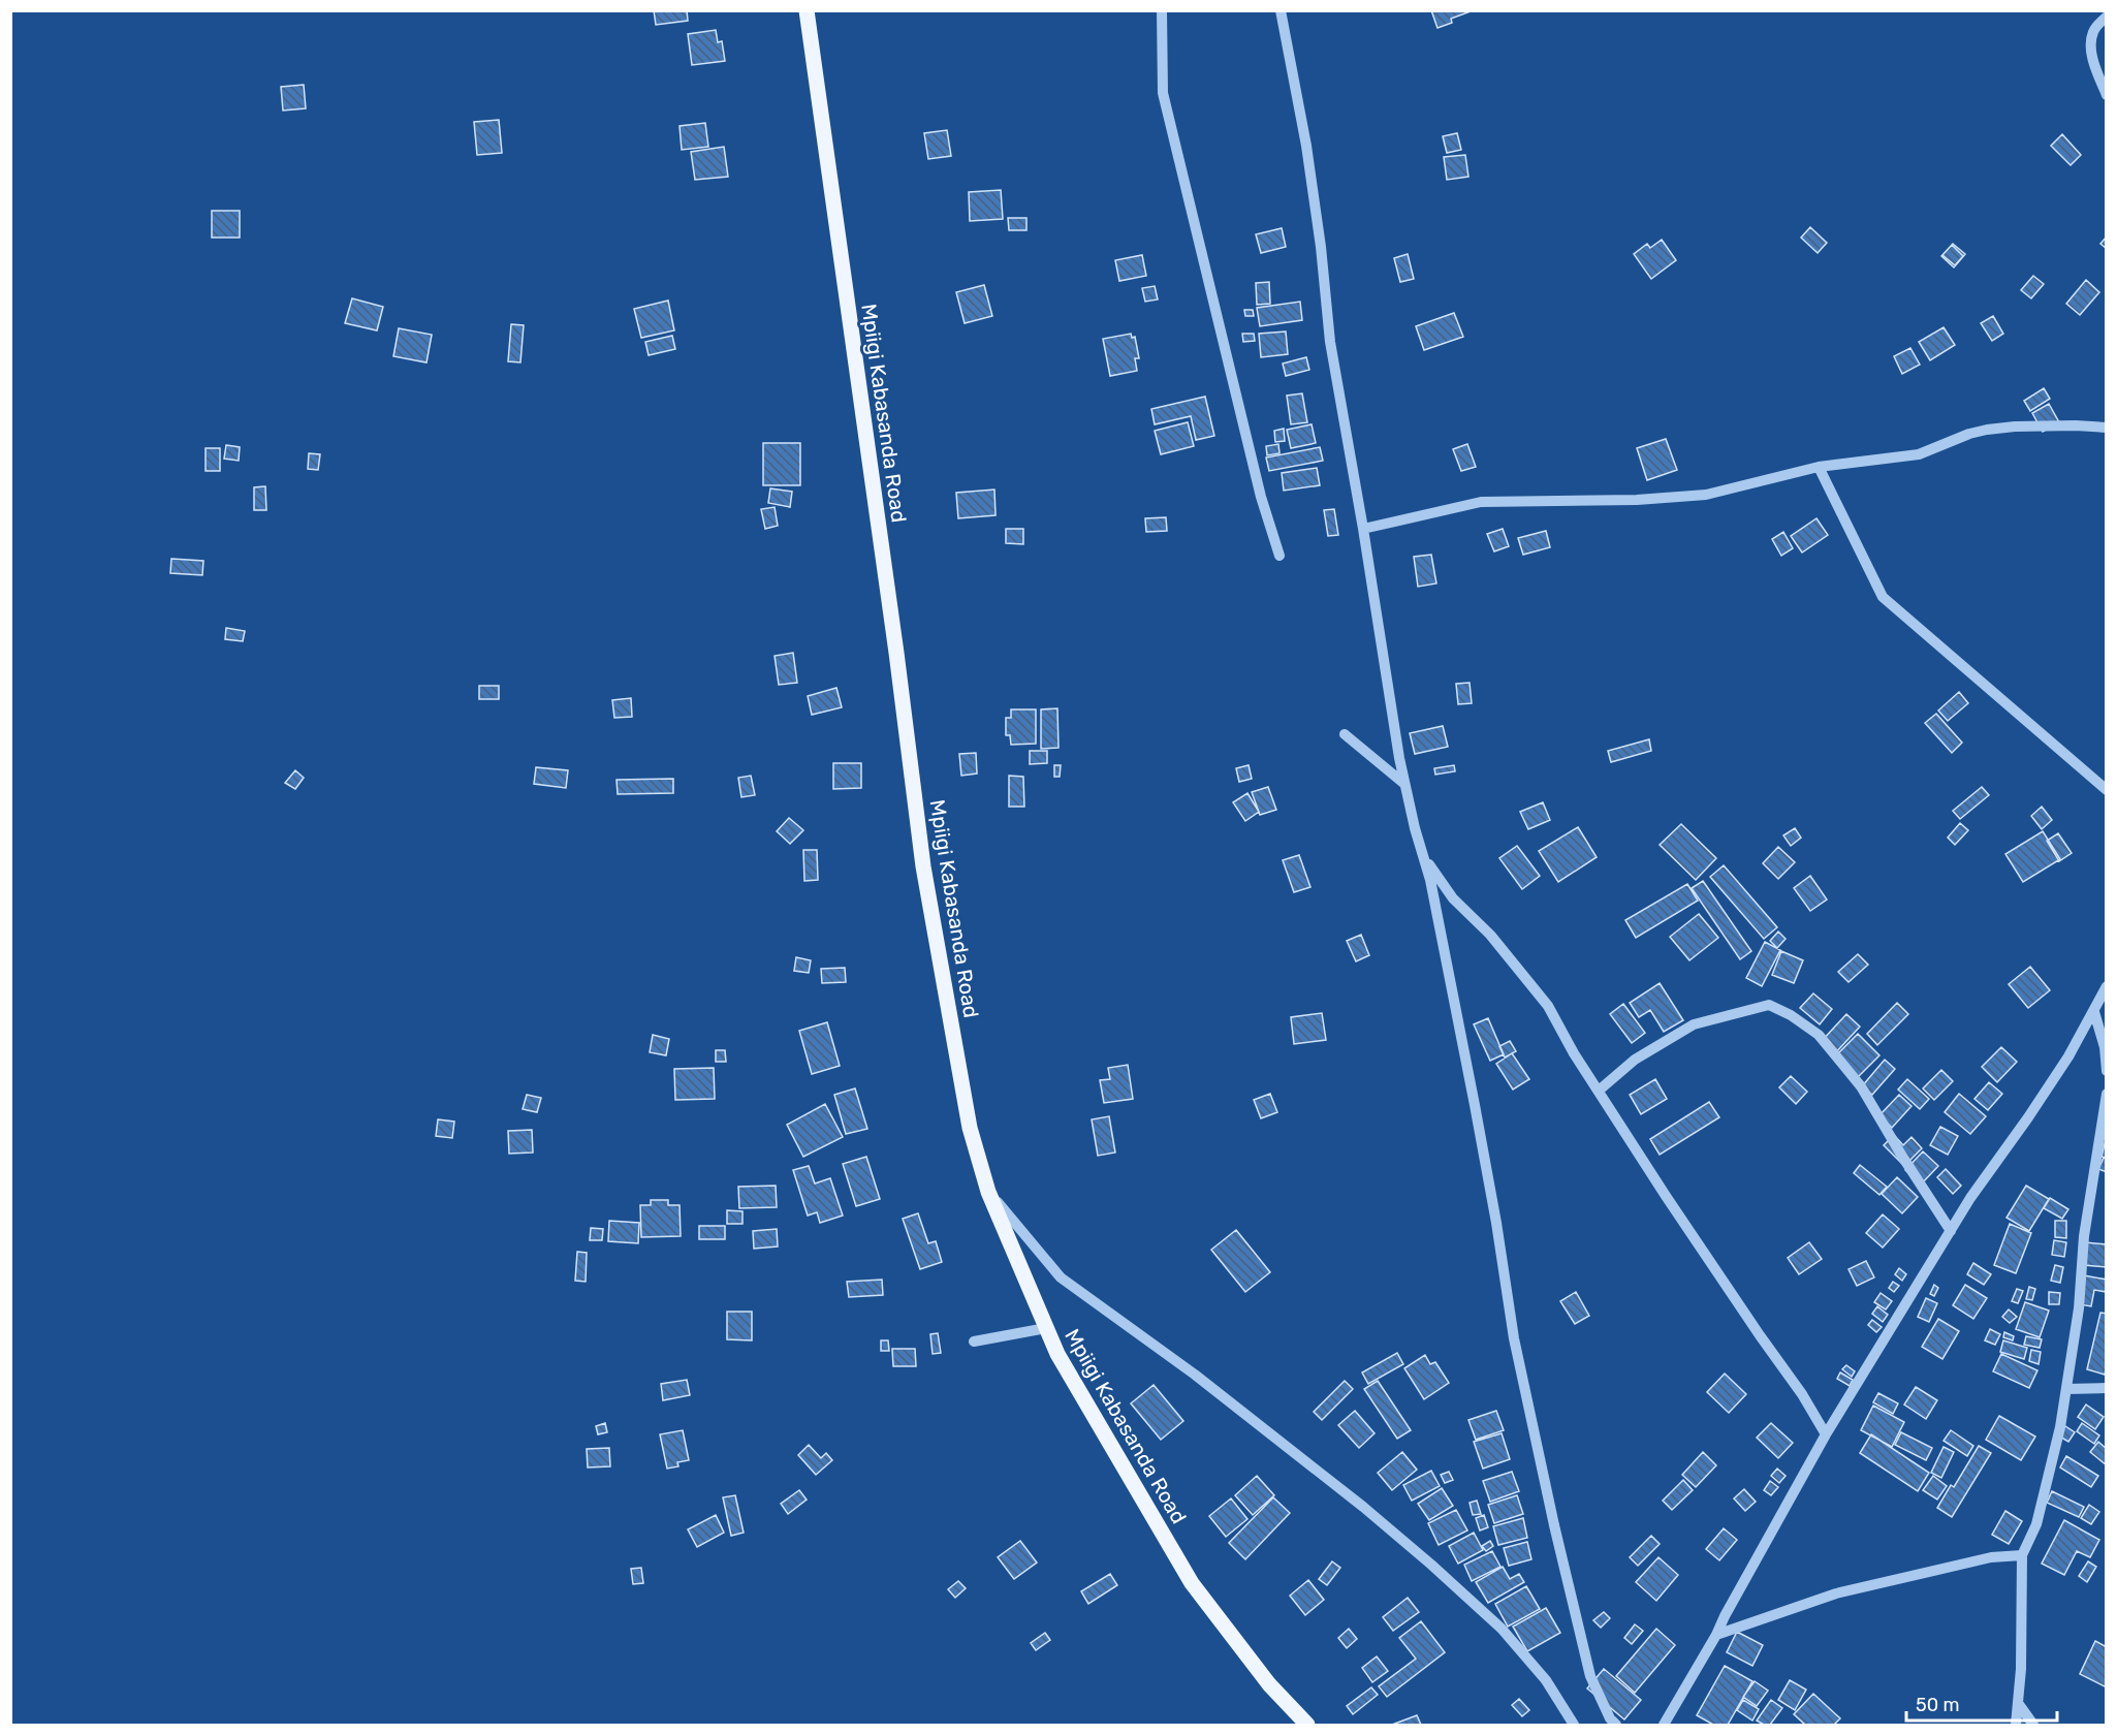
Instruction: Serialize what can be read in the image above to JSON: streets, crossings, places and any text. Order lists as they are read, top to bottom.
{
  "streets": {
    "main road": ["Mpiigi Kabasanda Road"]
  },
  "scale_bar": "50 m"
}
